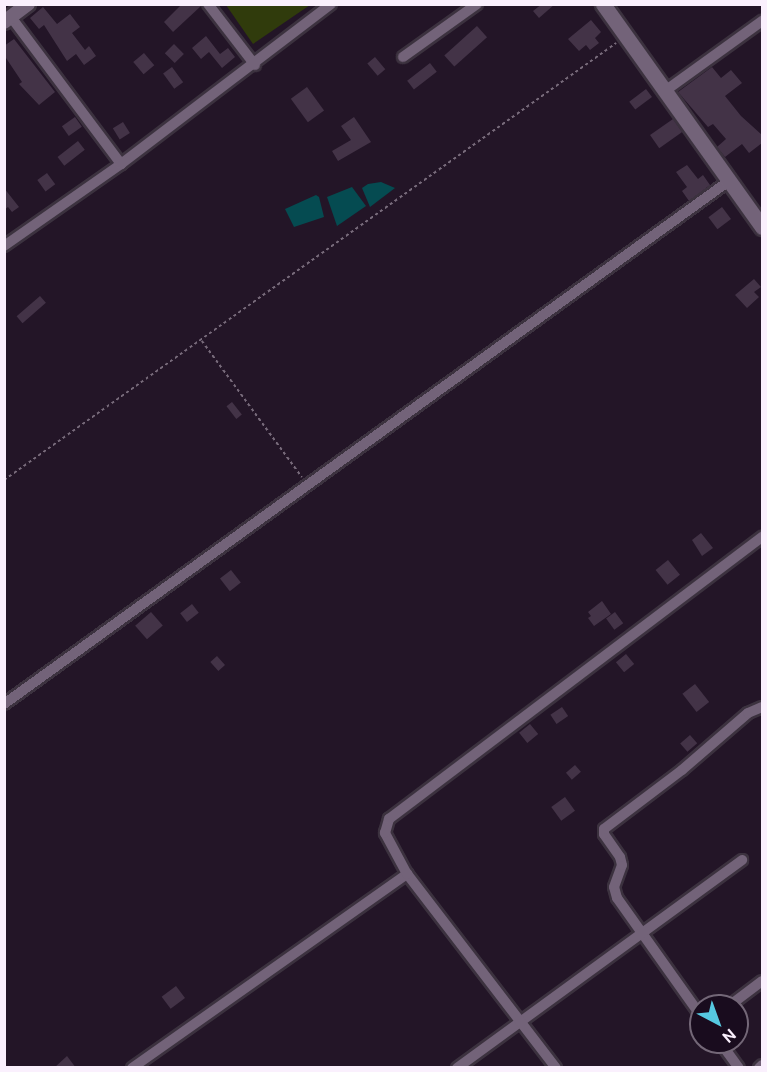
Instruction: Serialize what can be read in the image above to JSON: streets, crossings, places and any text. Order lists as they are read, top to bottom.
{
  "north": "bottom right"
}
